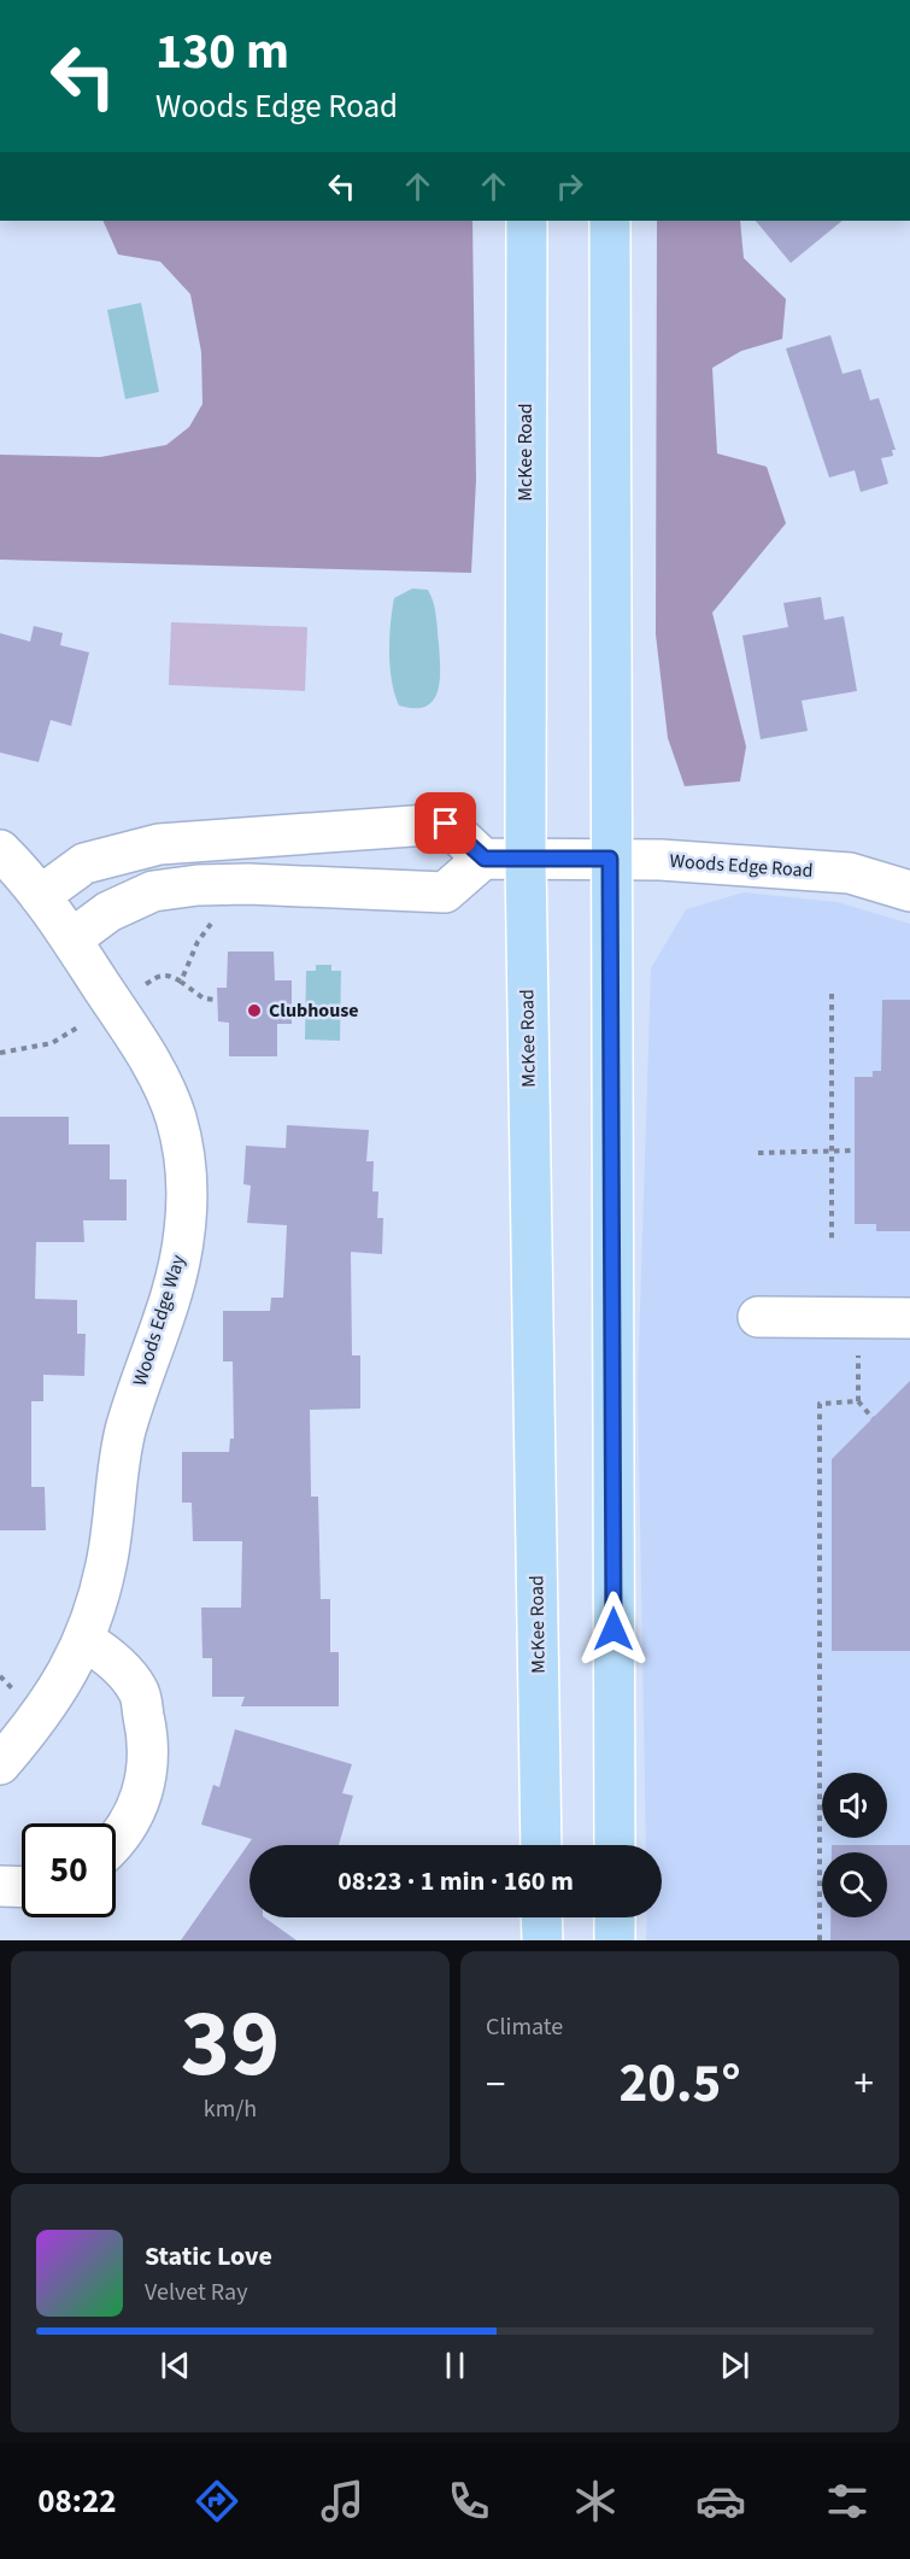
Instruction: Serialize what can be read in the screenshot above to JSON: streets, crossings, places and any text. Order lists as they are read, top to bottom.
{
  "streets": {
    "main road": ["McKee Road"],
    "street": ["Woods Edge Road", "Woods Edge Way"]
  },
  "crossings": [
    ["McKee Road", "Woods Edge Road"]
  ],
  "places": ["Clubhouse"],
  "page": {
    "turn": ["130 m", "Woods Edge Road"],
    "limit": "50",
    "trip": "08:23 · 1 min · 160 m",
    "tile": [
      ["39", "km/h"],
      "Climate"
    ],
    "heat": ["−", "20.5°", "+"],
    "song": ["Static Love", "Velvet Ray"],
    "tabs": "08:22"
  }
}
